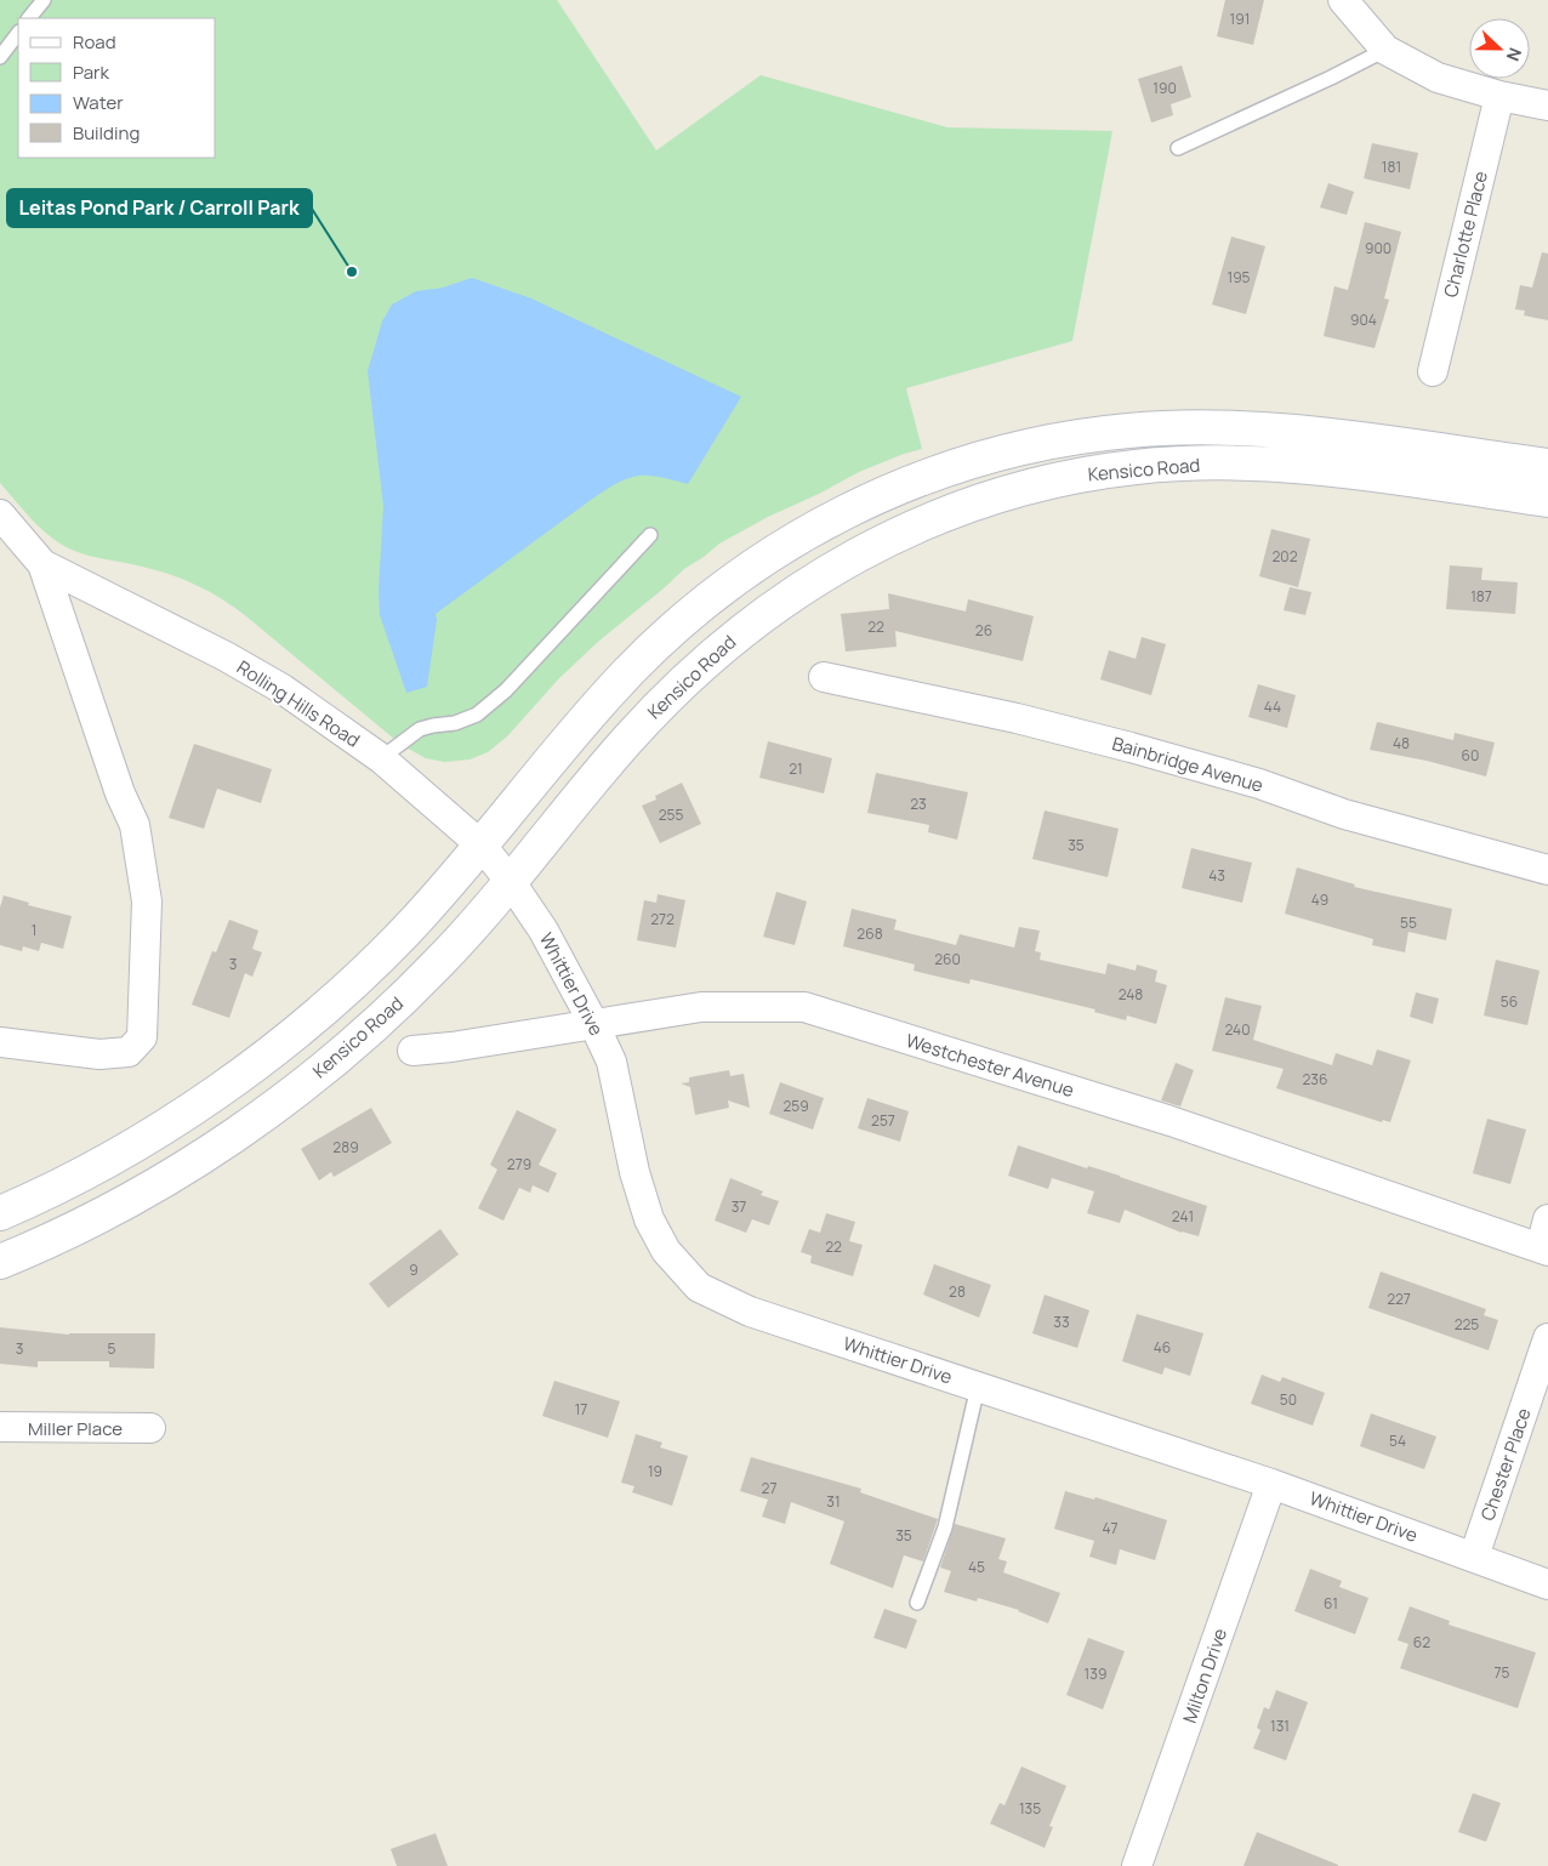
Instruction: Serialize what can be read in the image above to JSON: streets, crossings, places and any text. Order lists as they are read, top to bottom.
{
  "streets": {
    "street": [
      "Charlotte Place",
      "Kensico Road",
      "Rolling Hills Road",
      "Bainbridge Avenue",
      "Whittier Drive",
      "Westchester Avenue",
      "Miller Place",
      "Chester Place",
      "Milton Drive"
    ]
  },
  "crossings": [
    ["Kensico Road", "Rolling Hills Road"],
    ["Kensico Road", "Whittier Drive"],
    ["Rolling Hills Road", "Whittier Drive"],
    ["Whittier Drive", "Westchester Avenue"],
    ["Whittier Drive", "Chester Place"],
    ["Whittier Drive", "Milton Drive"]
  ],
  "places": ["Leitas Pond Park / Carroll Park"],
  "house_numbers": [
    "191",
    "190",
    "181",
    "900",
    "195",
    "904",
    "202",
    "187",
    "22",
    "26",
    "44",
    "48",
    "60",
    "21",
    "23",
    "255",
    "35",
    "43",
    "49",
    "272",
    "55",
    "1",
    "268",
    "260",
    "3",
    "248",
    "56",
    "240",
    "236",
    "259",
    "257",
    "289",
    "279",
    "37",
    "241",
    "22",
    "9",
    "28",
    "227",
    "33",
    "225",
    "46",
    "3",
    "5",
    "50",
    "17",
    "54",
    "19",
    "27",
    "31",
    "47",
    "35",
    "45",
    "61",
    "62",
    "75",
    "139",
    "131",
    "135"
  ],
  "legend": [
    "Road",
    "Park",
    "Water",
    "Building"
  ],
  "north": "right"
}
